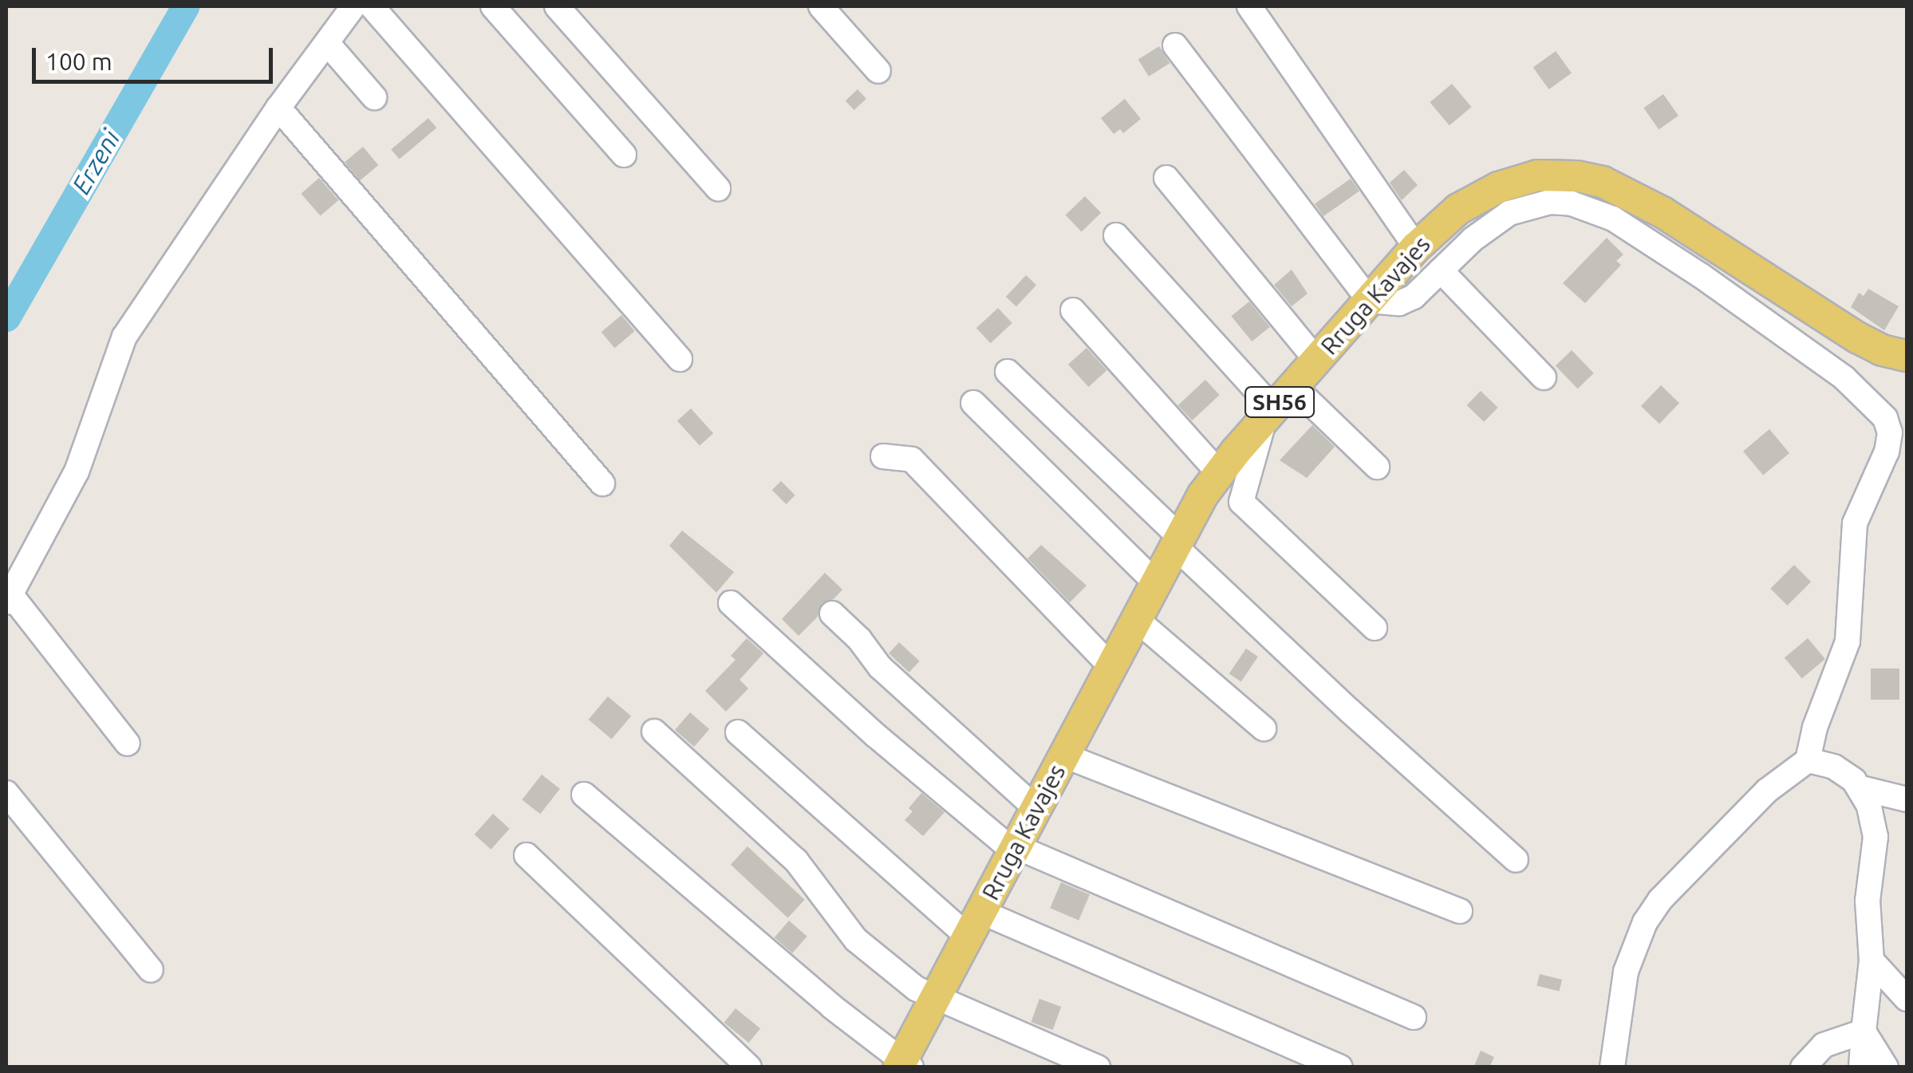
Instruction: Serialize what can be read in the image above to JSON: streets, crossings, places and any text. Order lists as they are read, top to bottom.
{
  "streets": {
    "main road": ["Rruga Kavajes", "SH56"]
  },
  "water": ["Erzeni"],
  "scale_bar": "100 m"
}
